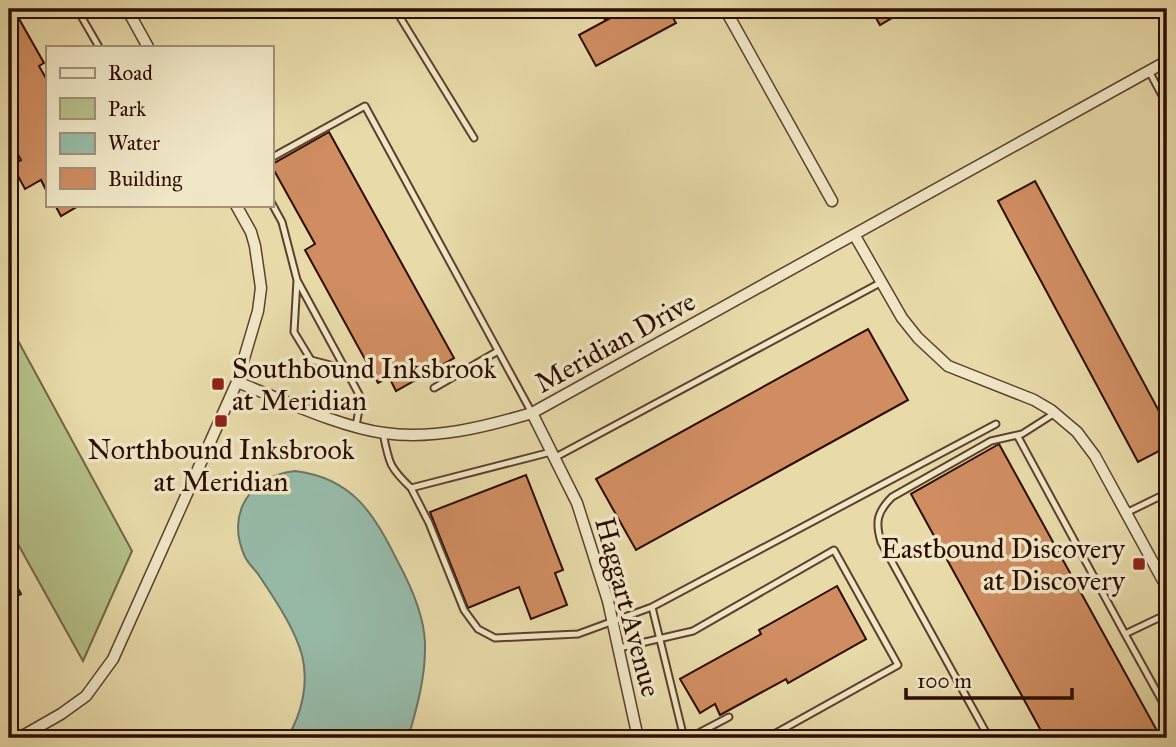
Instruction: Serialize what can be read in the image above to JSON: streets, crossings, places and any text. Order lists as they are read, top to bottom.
{
  "streets": {
    "street": ["Meridian Drive", "Haggart Avenue"]
  },
  "crossings": [
    ["Meridian Drive", "Haggart Avenue"]
  ],
  "places": {
    "transit": ["Southbound Inksbrook at Meridian", "Northbound Inksbrook at Meridian", "Eastbound Discovery at Discovery"]
  },
  "legend": [
    "Road",
    "Park",
    "Water",
    "Building"
  ],
  "scale_bar": "100 m"
}
